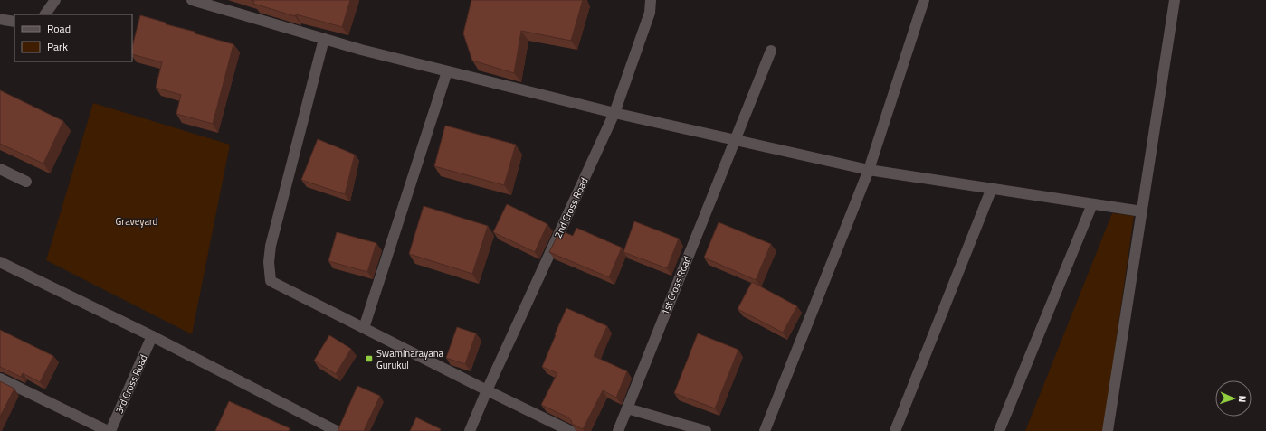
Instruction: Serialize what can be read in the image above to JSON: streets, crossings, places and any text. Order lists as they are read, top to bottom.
{
  "streets": {
    "street": ["2nd Cross Road", "1st Cross Road", "3rd Cross Road"]
  },
  "parks": ["Graveyard"],
  "places": {
    "transit": ["Swaminarayana Gurukul"]
  },
  "legend": ["Road", "Park"],
  "north": "right"
}
